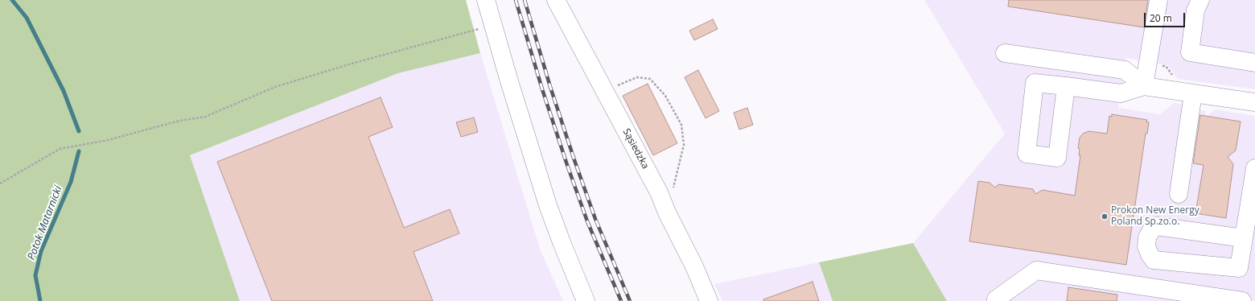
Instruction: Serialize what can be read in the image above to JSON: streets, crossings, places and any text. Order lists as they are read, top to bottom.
{
  "streets": {
    "street": ["Sąsiedzka"]
  },
  "water": ["Potok Matarnicki"],
  "places": ["Prokon New Energy Poland Sp.zo.o."],
  "scale_bar": "20 m"
}
